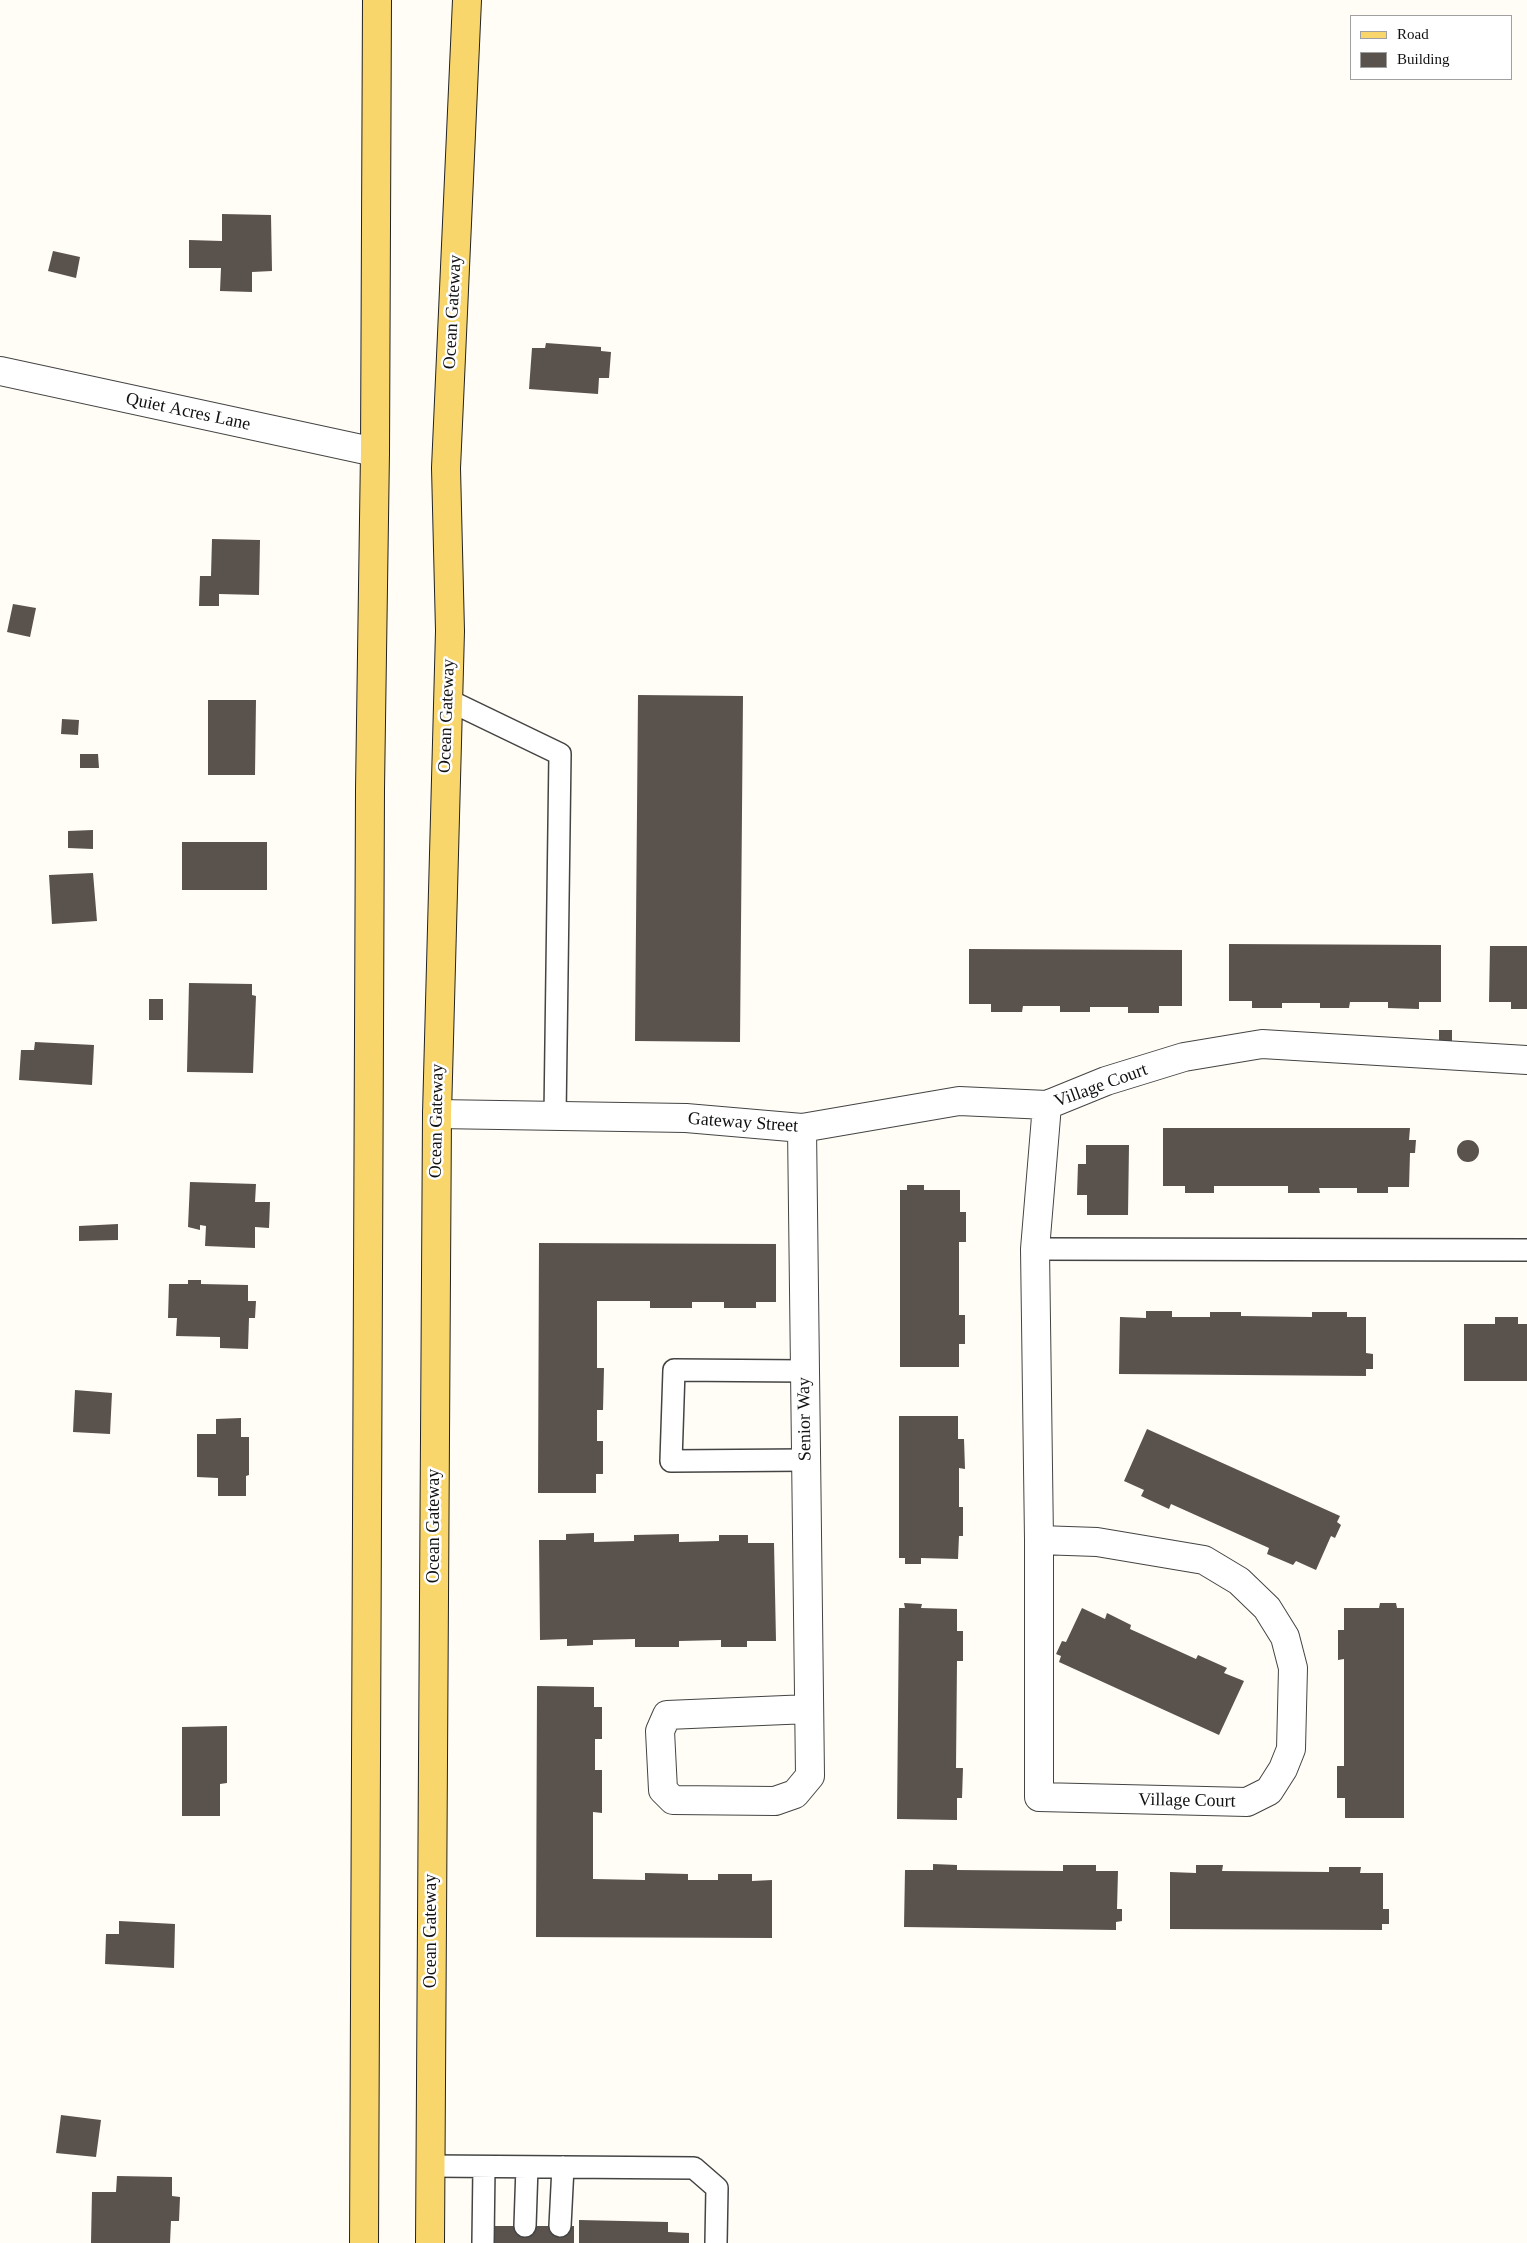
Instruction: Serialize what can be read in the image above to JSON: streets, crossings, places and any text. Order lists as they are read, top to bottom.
{
  "streets": {
    "main road": ["Ocean Gateway"],
    "street": [
      "Quiet Acres Lane",
      "Village Court",
      "Gateway Street",
      "Senior Way"
    ]
  },
  "crossings": [
    ["Ocean Gateway", "Gateway Street"],
    ["Village Court", "Gateway Street"],
    ["Gateway Street", "Senior Way"]
  ],
  "legend": ["Road", "Building"]
}
